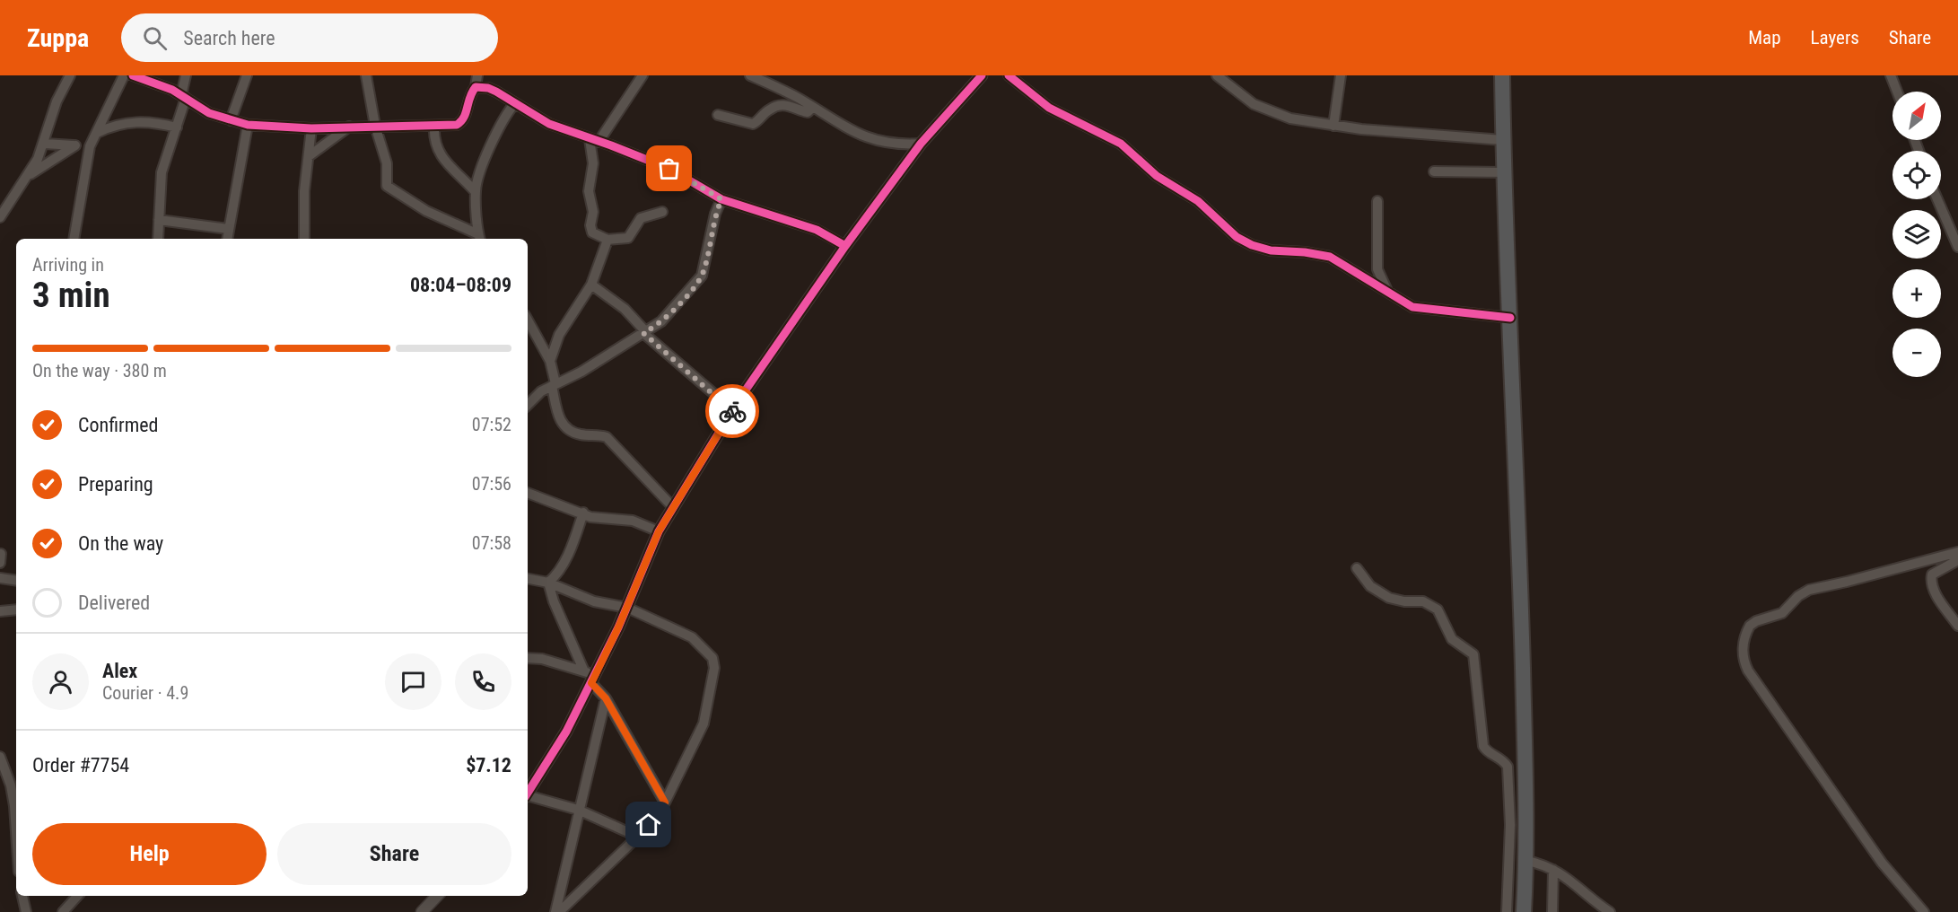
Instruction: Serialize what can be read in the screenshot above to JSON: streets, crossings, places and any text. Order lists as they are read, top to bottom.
{
  "north": "top right",
  "page": {
    "header": "Zuppa",
    "search": "Search here",
    "nav": ["Map", "Layers", "Share"],
    "map_buttons": ["+", "−"],
    "heading": ["3 min", "Arriving in", "08:04–08:09"],
    "panel": [
      "Alex",
      "Courier · 4.9",
      "Order #7754",
      "$7.12"
    ],
    "bar": "On the way · 380 m",
    "list": [
      ["Confirmed", "07:52"],
      ["Preparing", "07:56"],
      ["On the way", "07:58"],
      "Delivered"
    ],
    "buttons": ["Help", "Share"]
  }
}
